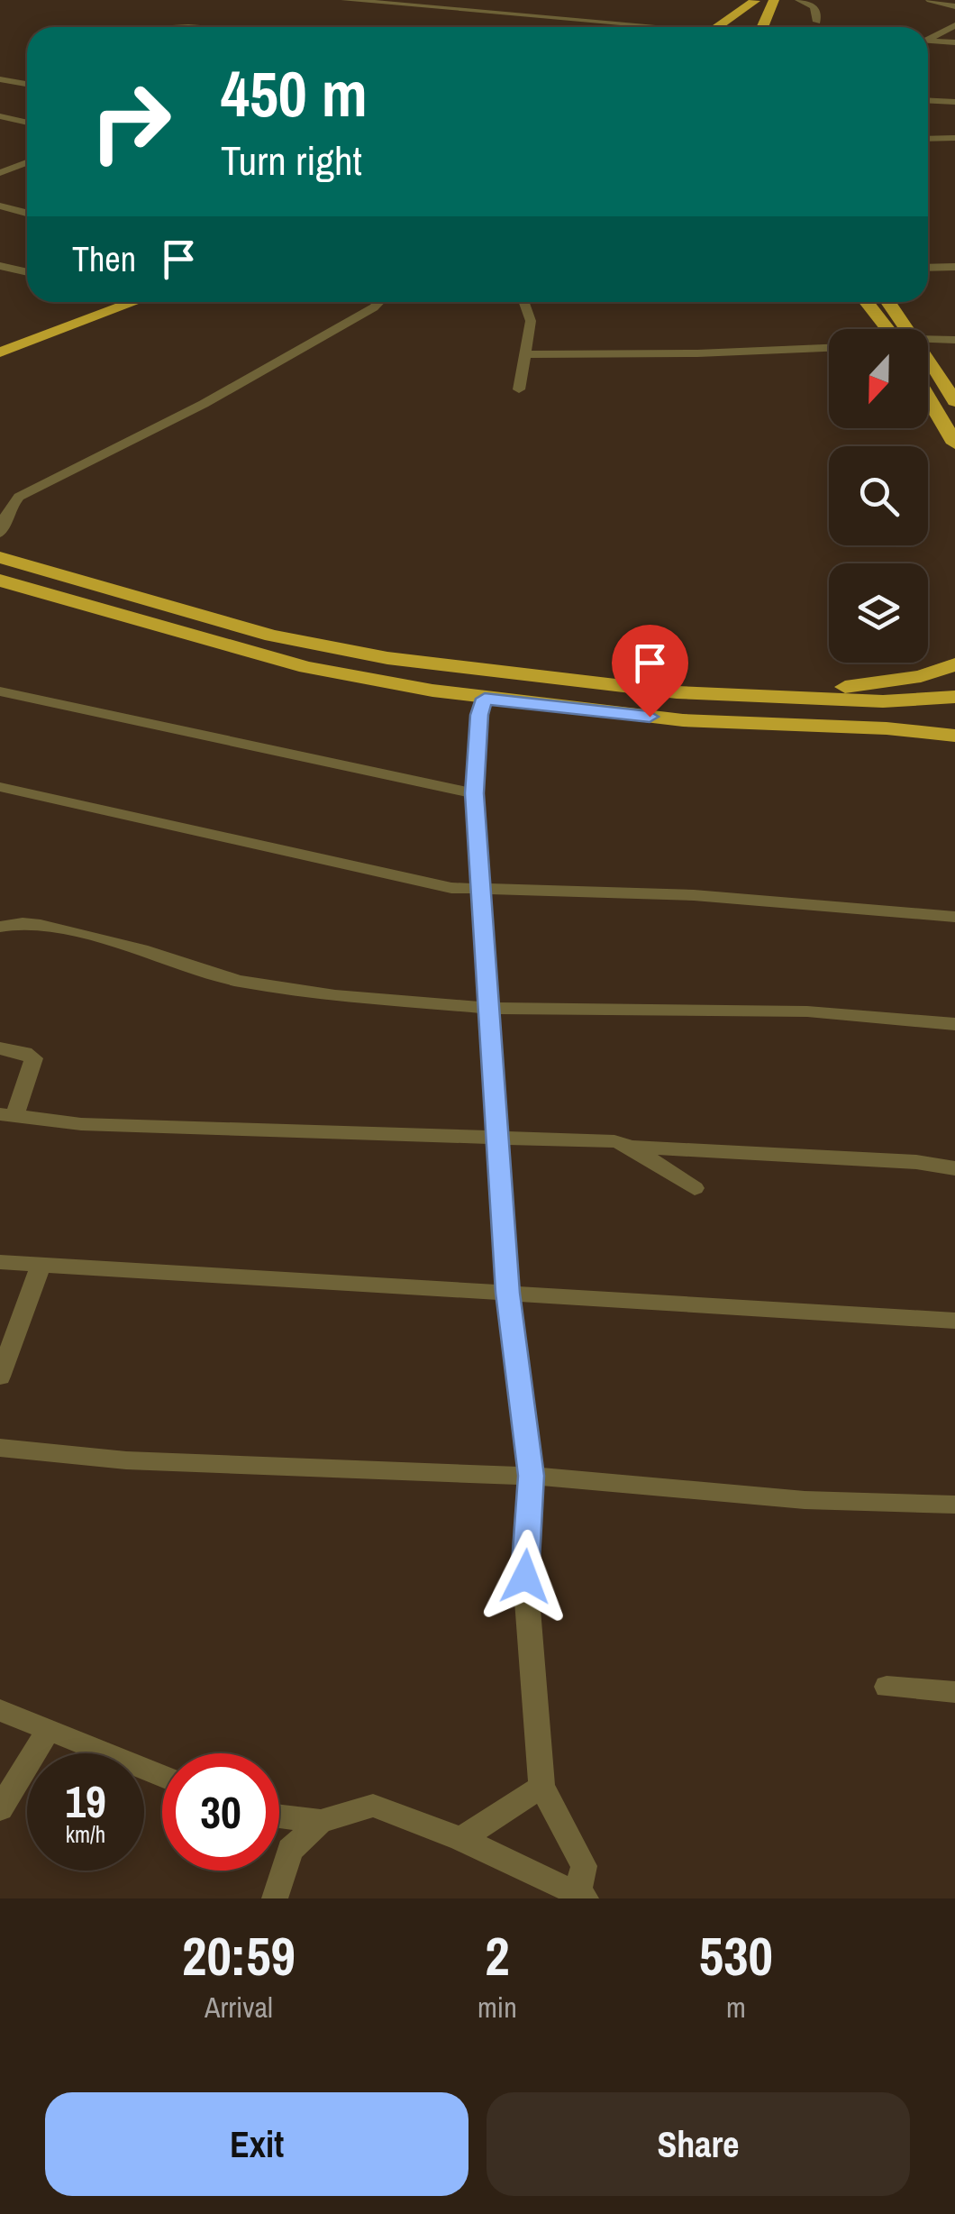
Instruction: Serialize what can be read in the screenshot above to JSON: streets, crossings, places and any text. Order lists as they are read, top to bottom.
{
  "north": "bottom",
  "page": {
    "turn": ["450 m", "Turn right"],
    "then": "Then",
    "speed": "19 km/h",
    "limit": "30",
    "eta": [
      "20:59",
      "Arrival",
      "2",
      "min",
      "530",
      "m"
    ],
    "buttons": ["Exit", "Share"]
  }
}
